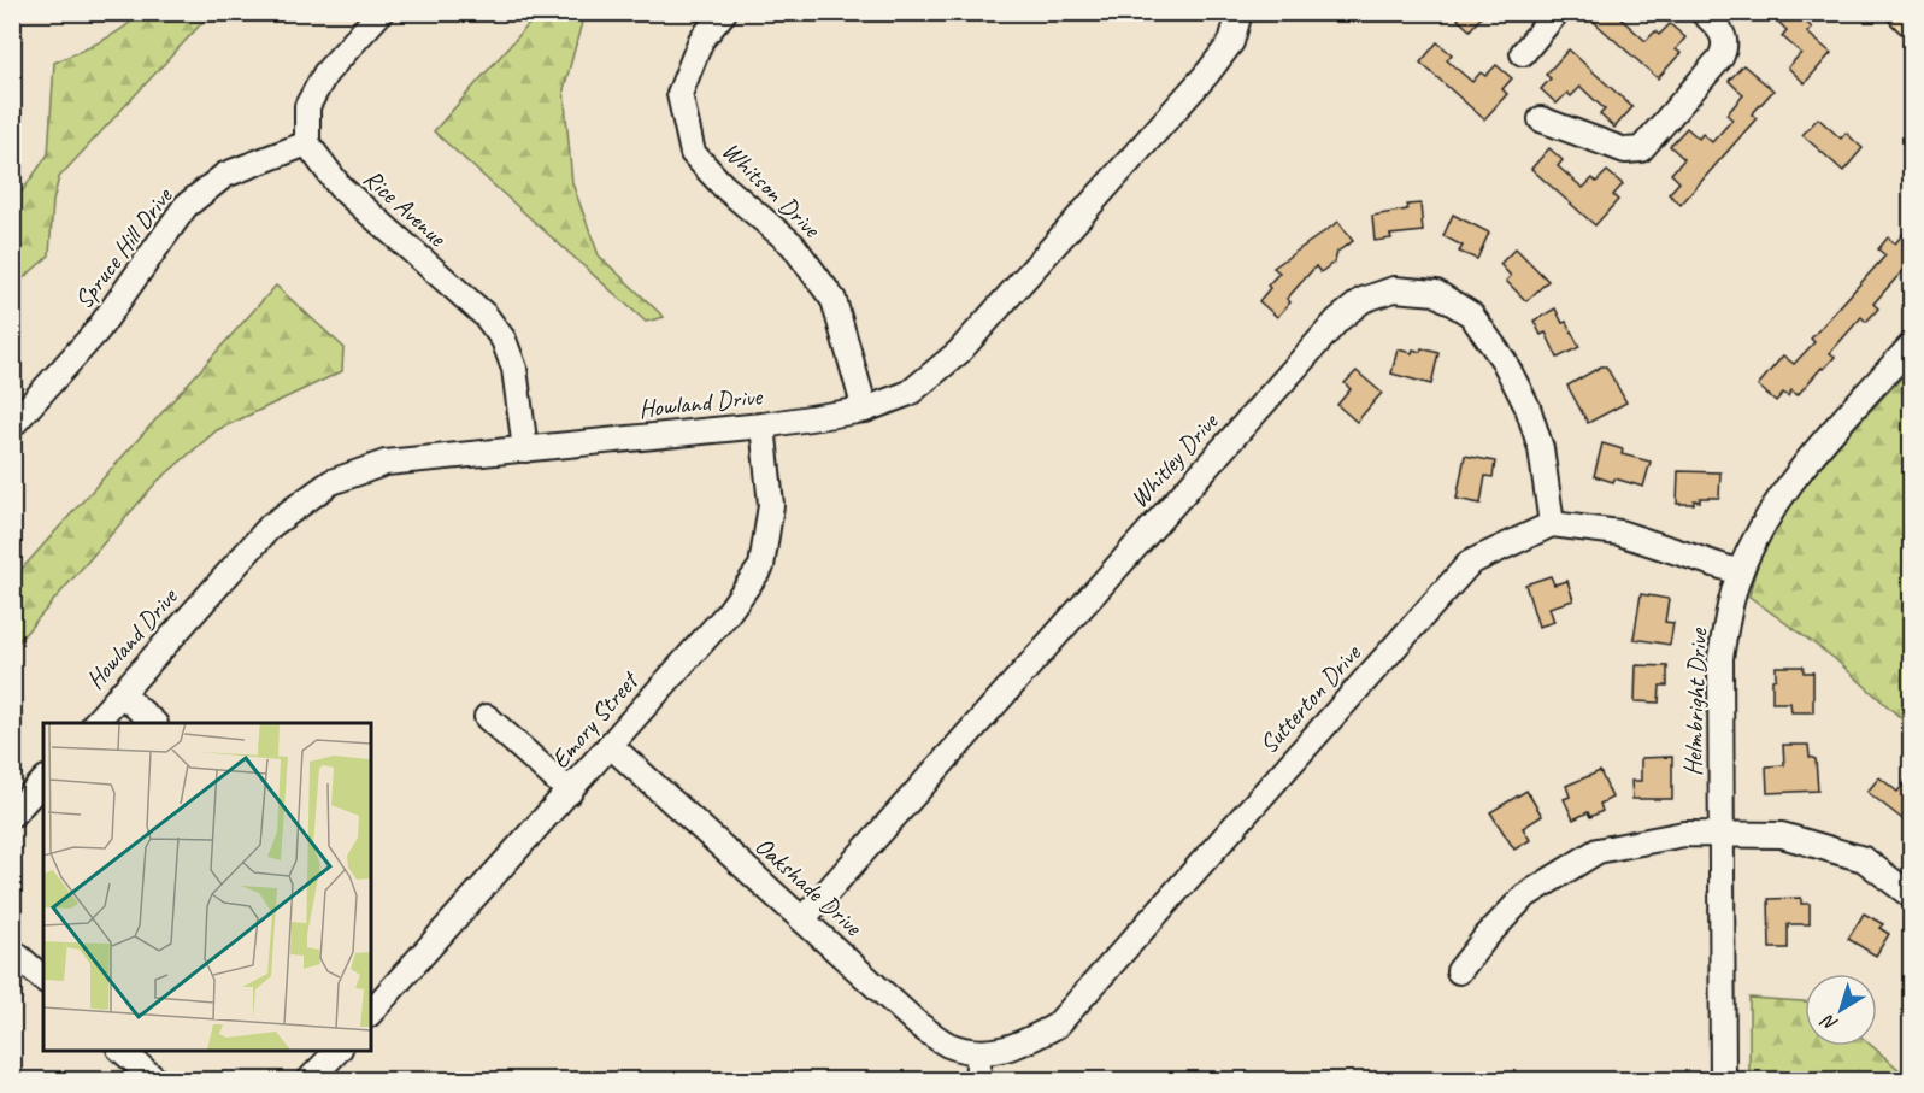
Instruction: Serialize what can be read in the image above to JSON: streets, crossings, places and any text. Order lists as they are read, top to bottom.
{
  "streets": {
    "street": [
      "Whitson Drive",
      "Rice Avenue",
      "Spruce Hill Drive",
      "Howland Drive",
      "Whitley Drive",
      "Sutterton Drive",
      "Helmbright Drive",
      "Emory Street",
      "Oakshade Drive"
    ]
  },
  "crossings": [
    ["Whitson Drive", "Howland Drive"],
    ["Rice Avenue", "Spruce Hill Drive"],
    ["Rice Avenue", "Howland Drive"],
    ["Howland Drive", "Emory Street"],
    ["Whitley Drive", "Sutterton Drive"],
    ["Whitley Drive", "Oakshade Drive"],
    ["Sutterton Drive", "Oakshade Drive"],
    ["Emory Street", "Oakshade Drive"]
  ],
  "north": "bottom left"
}
